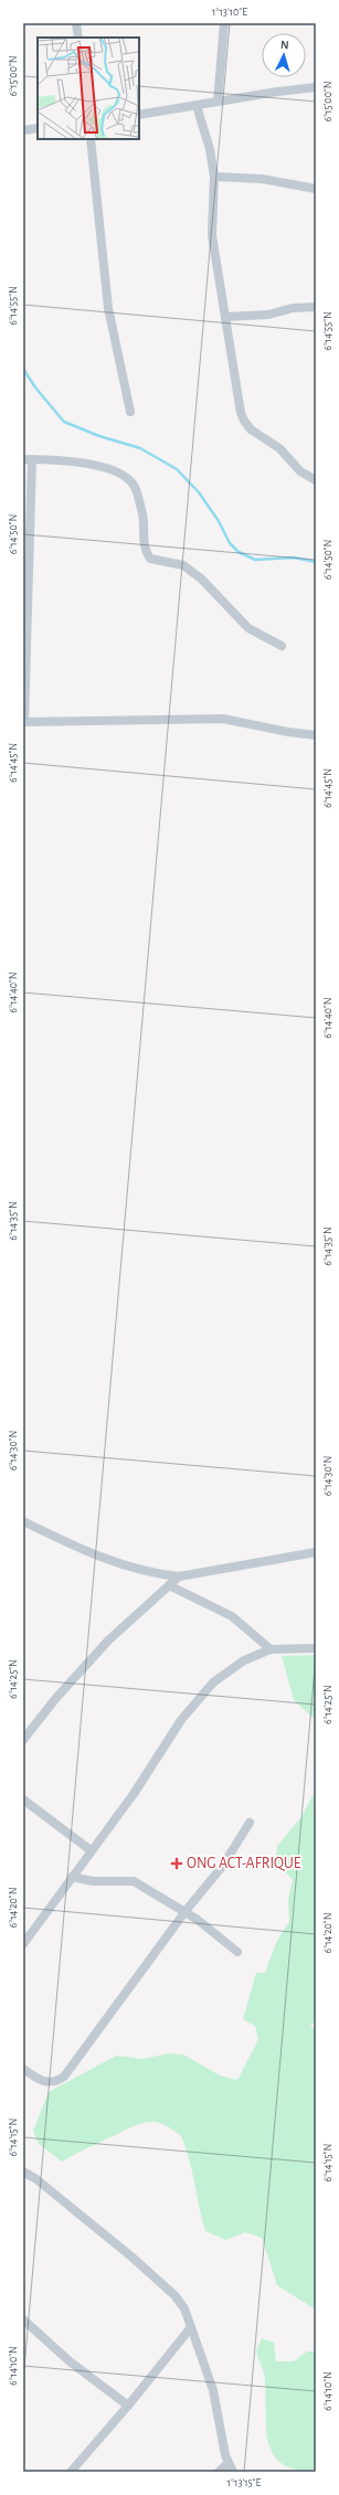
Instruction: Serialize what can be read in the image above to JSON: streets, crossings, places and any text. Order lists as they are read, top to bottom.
{
  "places": {
    "health": ["ONG ACT-AFRIQUE"]
  },
  "north": "top",
  "coordinates": [
    "1°13'10\"E",
    "6°15'00\"N",
    "6°14'55\"N",
    "6°14'50\"N",
    "6°14'45\"N",
    "6°14'40\"N",
    "6°14'35\"N",
    "6°14'30\"N",
    "6°14'25\"N",
    "6°14'20\"N",
    "6°14'15\"N",
    "6°14'10\"N",
    "1°13'15\"E"
  ]
}
